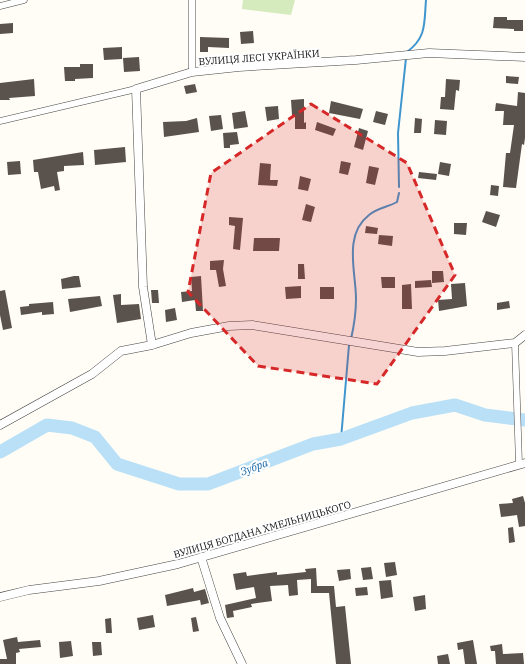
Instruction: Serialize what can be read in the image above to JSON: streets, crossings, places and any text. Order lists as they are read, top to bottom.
{
  "streets": {
    "street": ["ВУЛИЦЯ ЛЕСІ УКРАЇНКИ", "ВУЛИЦЯ БОГДАНА ХМЕЛЬНИЦЬКОГО"]
  },
  "water": ["Зубра"]
}
